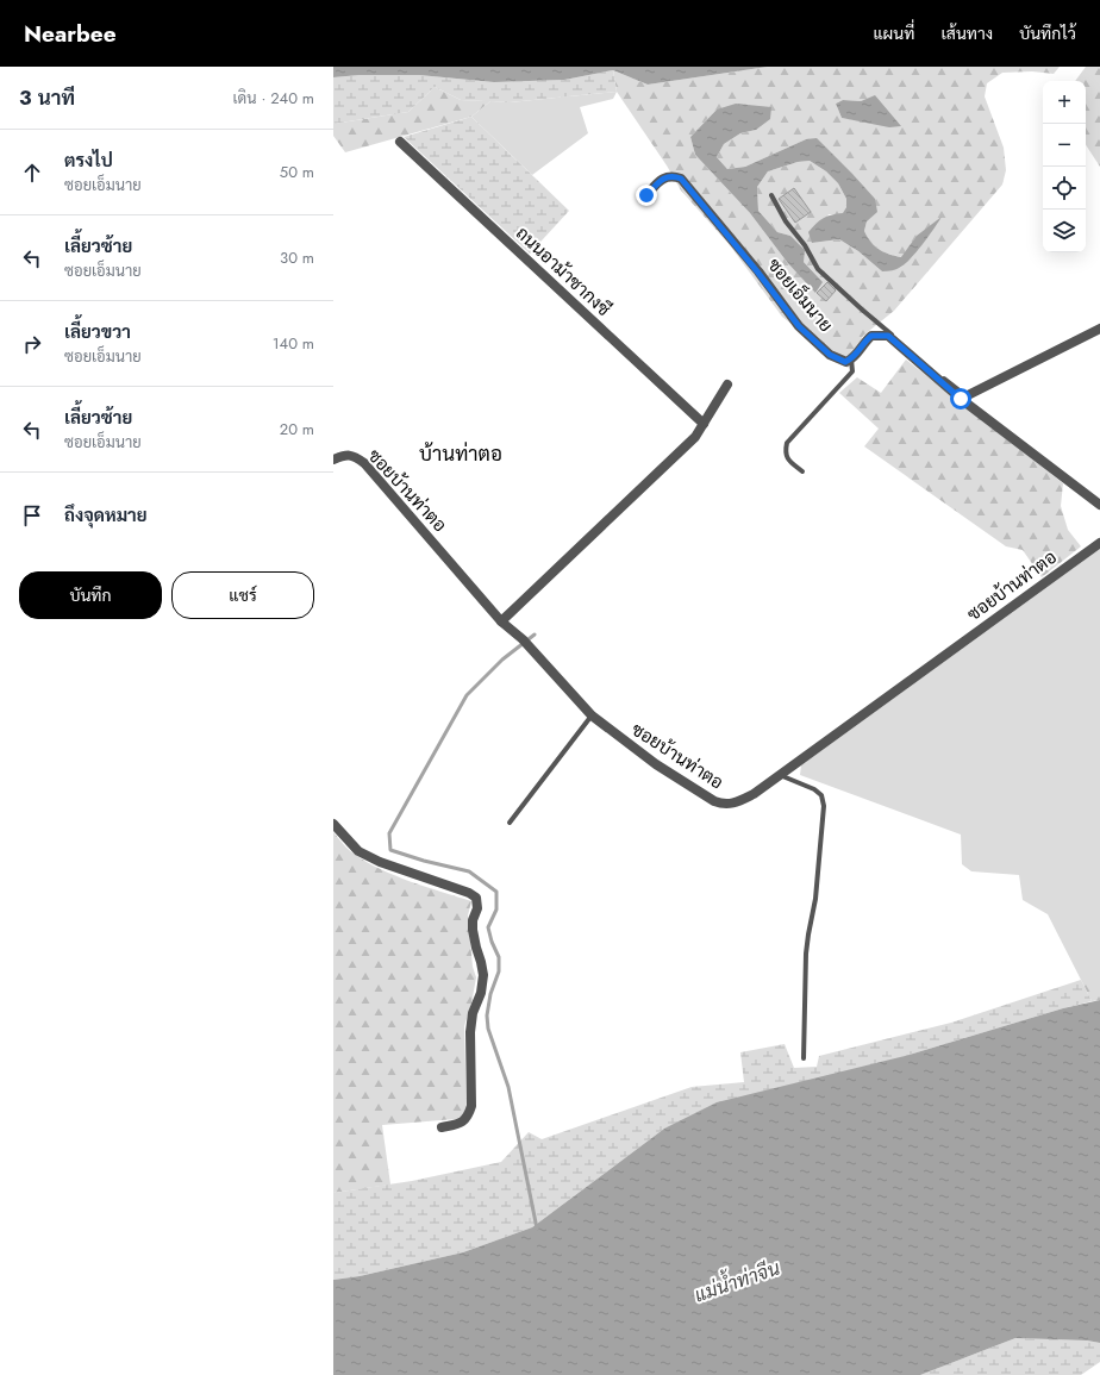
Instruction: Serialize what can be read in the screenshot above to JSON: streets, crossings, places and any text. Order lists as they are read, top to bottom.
{
  "streets": {
    "street": ["ถนนอาม้าซากงซี", "ซอยเอ็มนาย", "ซอยบ้านท่าตอ"]
  },
  "districts": ["บ้านท่าตอ"],
  "water": ["แม่น้ำท่าจีน"],
  "page": {
    "header": "Nearbee",
    "nav": ["แผนที่", "เส้นทาง", "บันทึกไว้"],
    "heading": ["3 นาที", "เดิน · 240 m"],
    "map_buttons": ["+", "−"],
    "list": [
      ["ตรงไป", "ซอยเอ็มนาย", "50 m"],
      ["เลี้ยวซ้าย", "ซอยเอ็มนาย", "30 m"],
      ["เลี้ยวขวา", "ซอยเอ็มนาย", "140 m"],
      ["เลี้ยวซ้าย", "ซอยเอ็มนาย", "20 m"],
      "ถึงจุดหมาย"
    ],
    "buttons": ["บันทึก", "แชร์"]
  }
}
